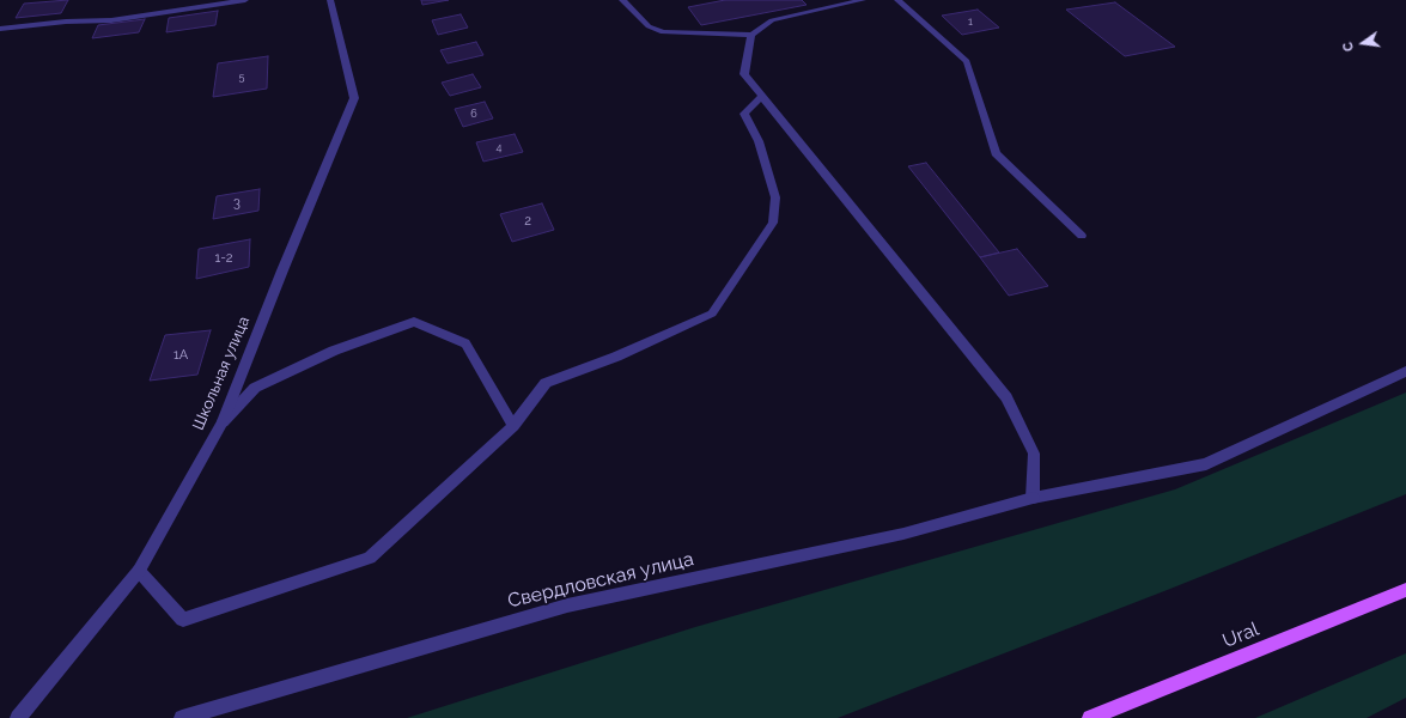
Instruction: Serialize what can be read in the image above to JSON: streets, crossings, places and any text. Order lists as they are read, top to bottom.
{
  "streets": {
    "main road": ["Ural"],
    "street": ["Школьная улица", "Свердловская улица"]
  },
  "house_numbers": [
    "1",
    "5",
    "6",
    "4",
    "3",
    "2",
    "1-2",
    "1А"
  ],
  "north": "left"
}
